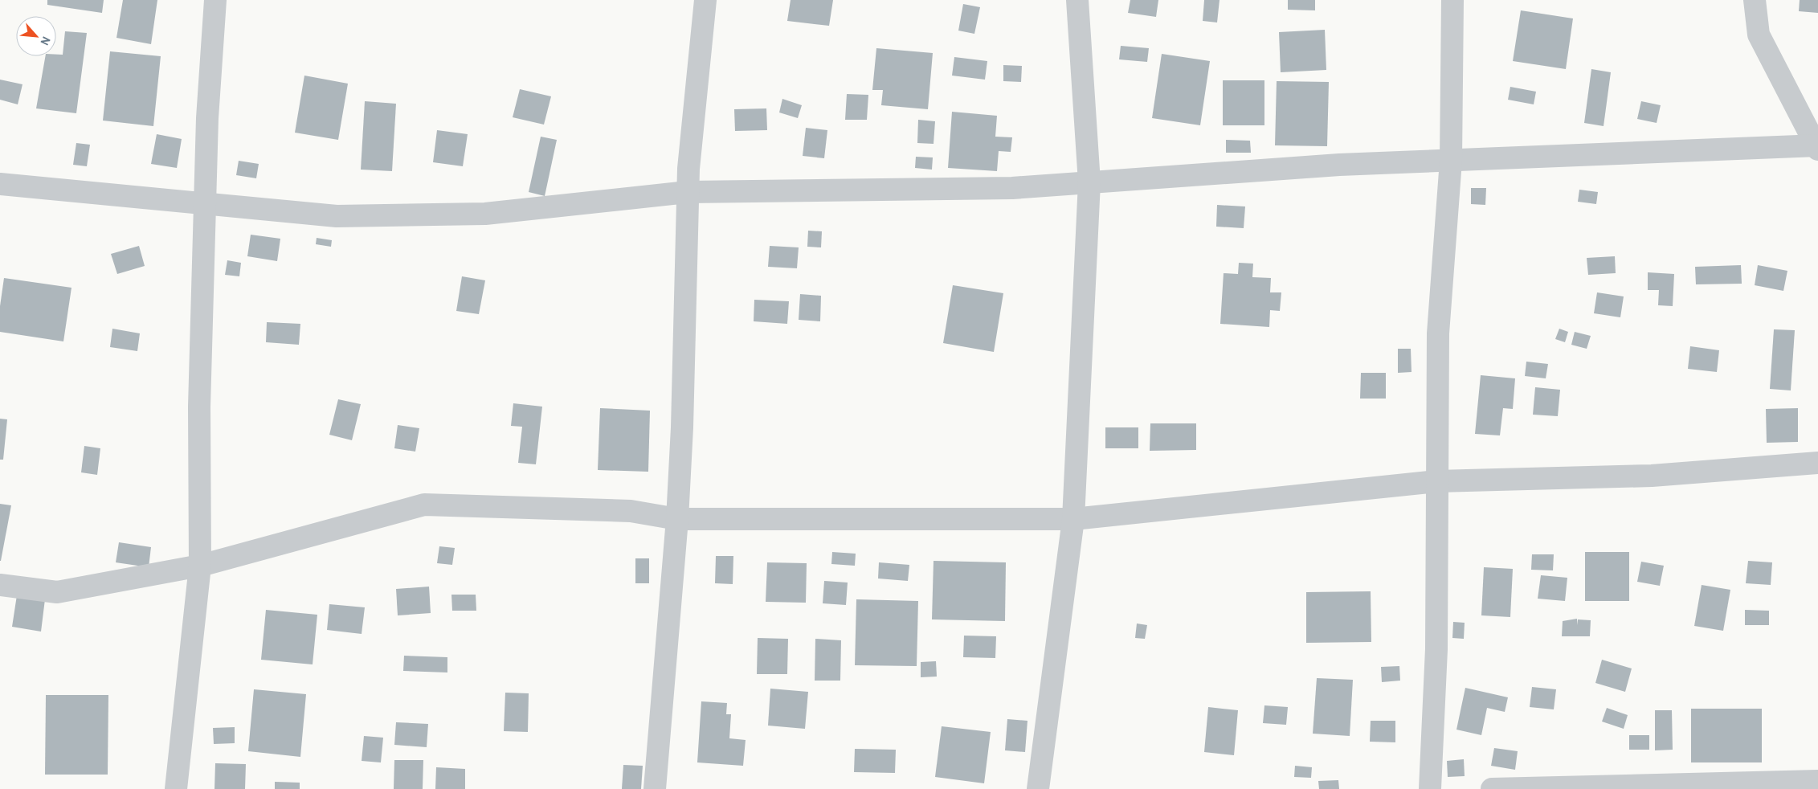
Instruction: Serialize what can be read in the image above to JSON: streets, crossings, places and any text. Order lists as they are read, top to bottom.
{
  "north": "bottom right"
}
